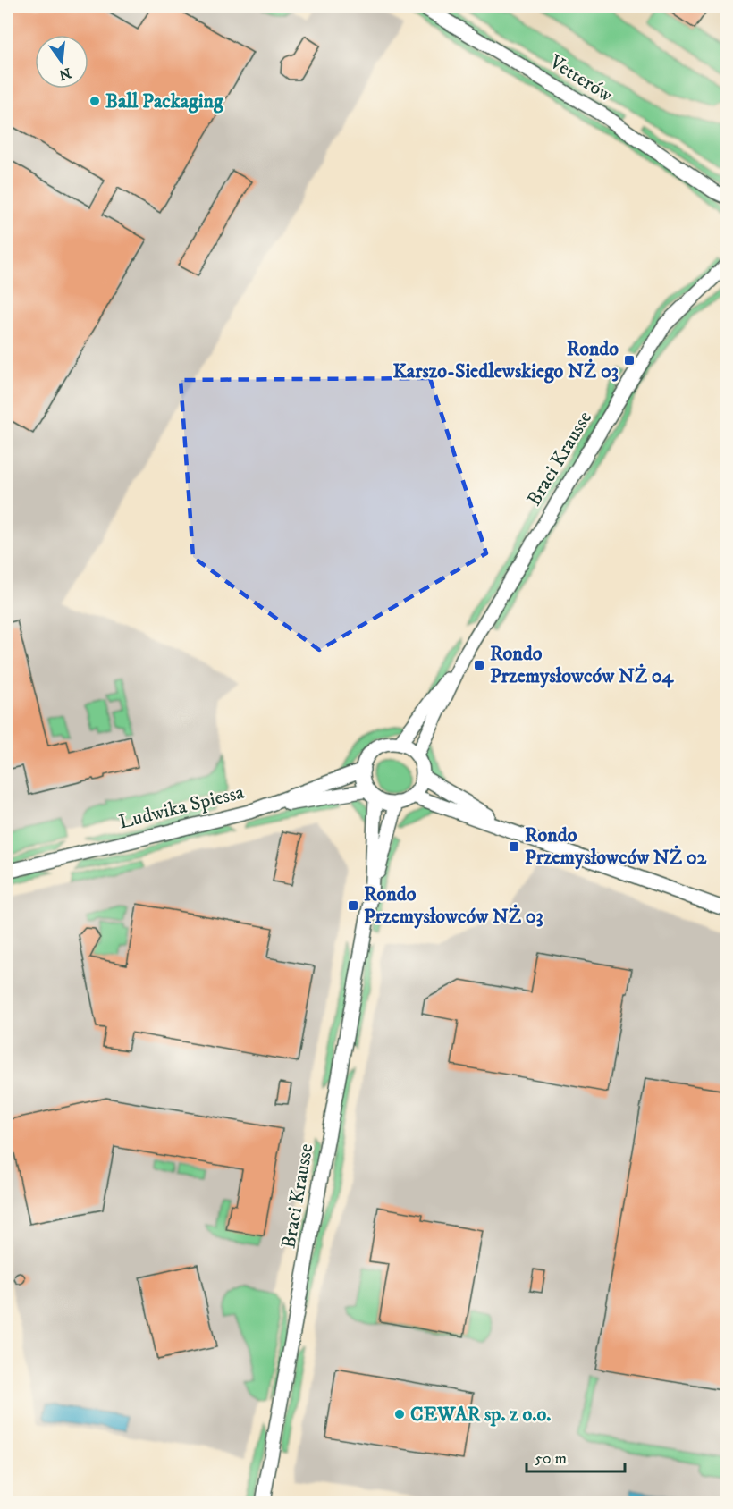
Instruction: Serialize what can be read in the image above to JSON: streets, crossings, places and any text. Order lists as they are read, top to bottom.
{
  "streets": {
    "street": ["Vetterów", "Braci Krausse", "Ludwika Spiessa"]
  },
  "crossings": [
    ["Braci Krausse", "Ludwika Spiessa"]
  ],
  "places": {
    "other": ["Ball Packaging", "CEWAR sp. z o.o."],
    "transit": [
      "Rondo Karszo-Siedlewskiego NŻ 03",
      "Rondo Przemysłowców NŻ 04",
      "Rondo Przemysłowców NŻ 02",
      "Rondo Przemysłowców NŻ 03"
    ]
  },
  "scale_bar": "50 m",
  "north": "bottom"
}
